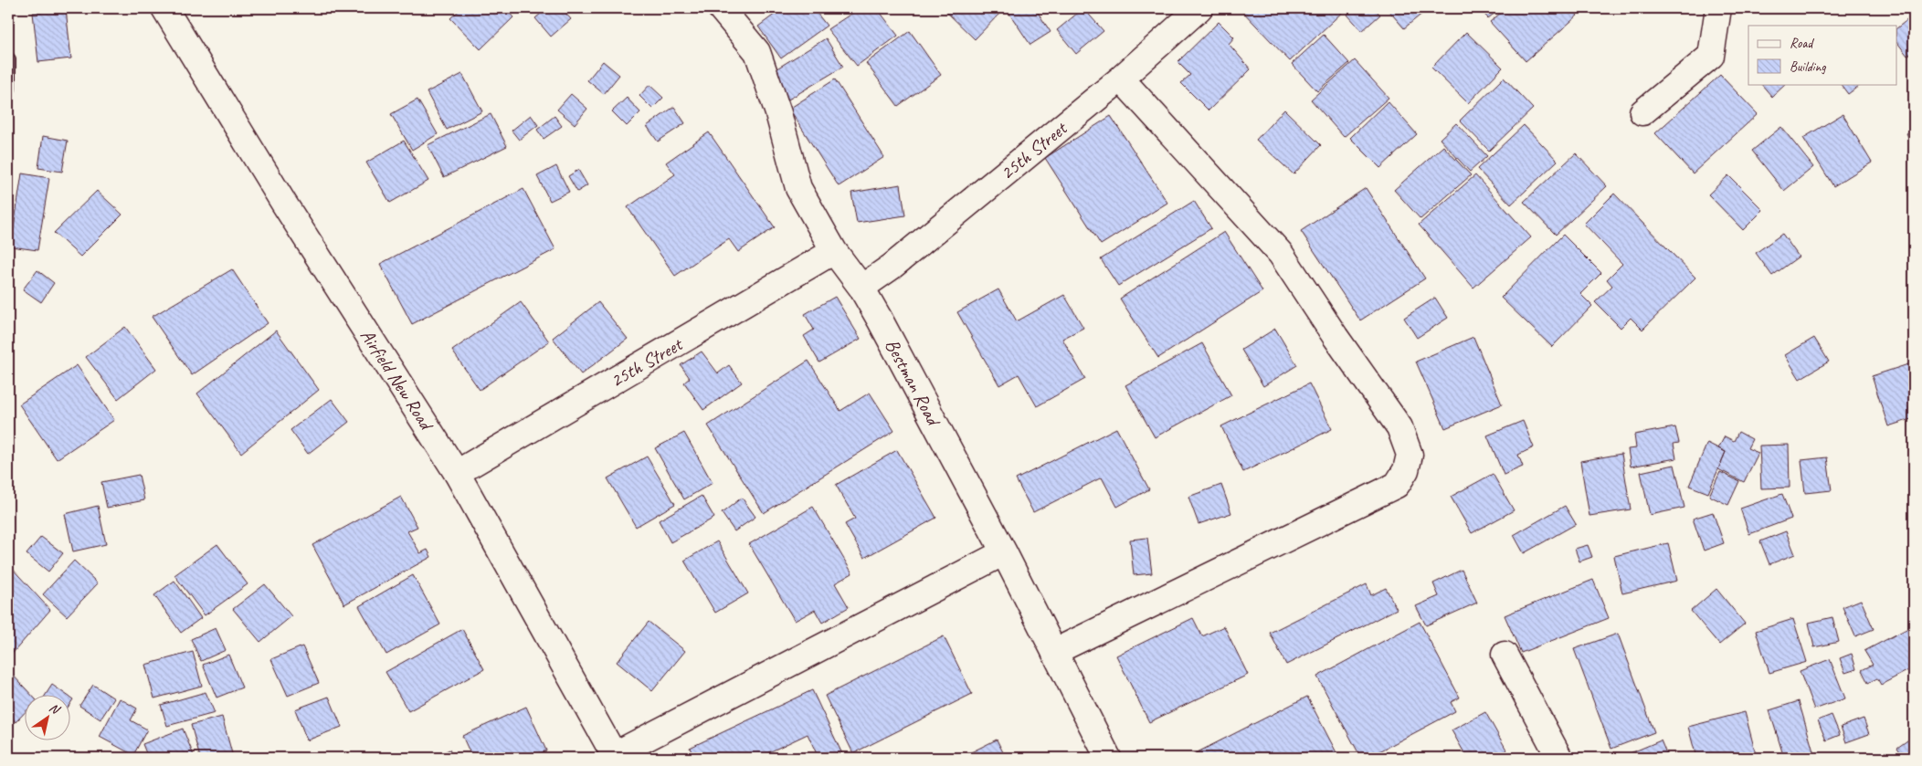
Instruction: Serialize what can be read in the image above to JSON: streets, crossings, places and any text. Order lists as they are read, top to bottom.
{
  "streets": {
    "street": ["25th Street", "Airfield New Road", "Bestman Road"]
  },
  "crossings": [
    ["25th Street", "Airfield New Road"],
    ["25th Street", "Bestman Road"]
  ],
  "legend": ["Road", "Building"],
  "north": "top right"
}
